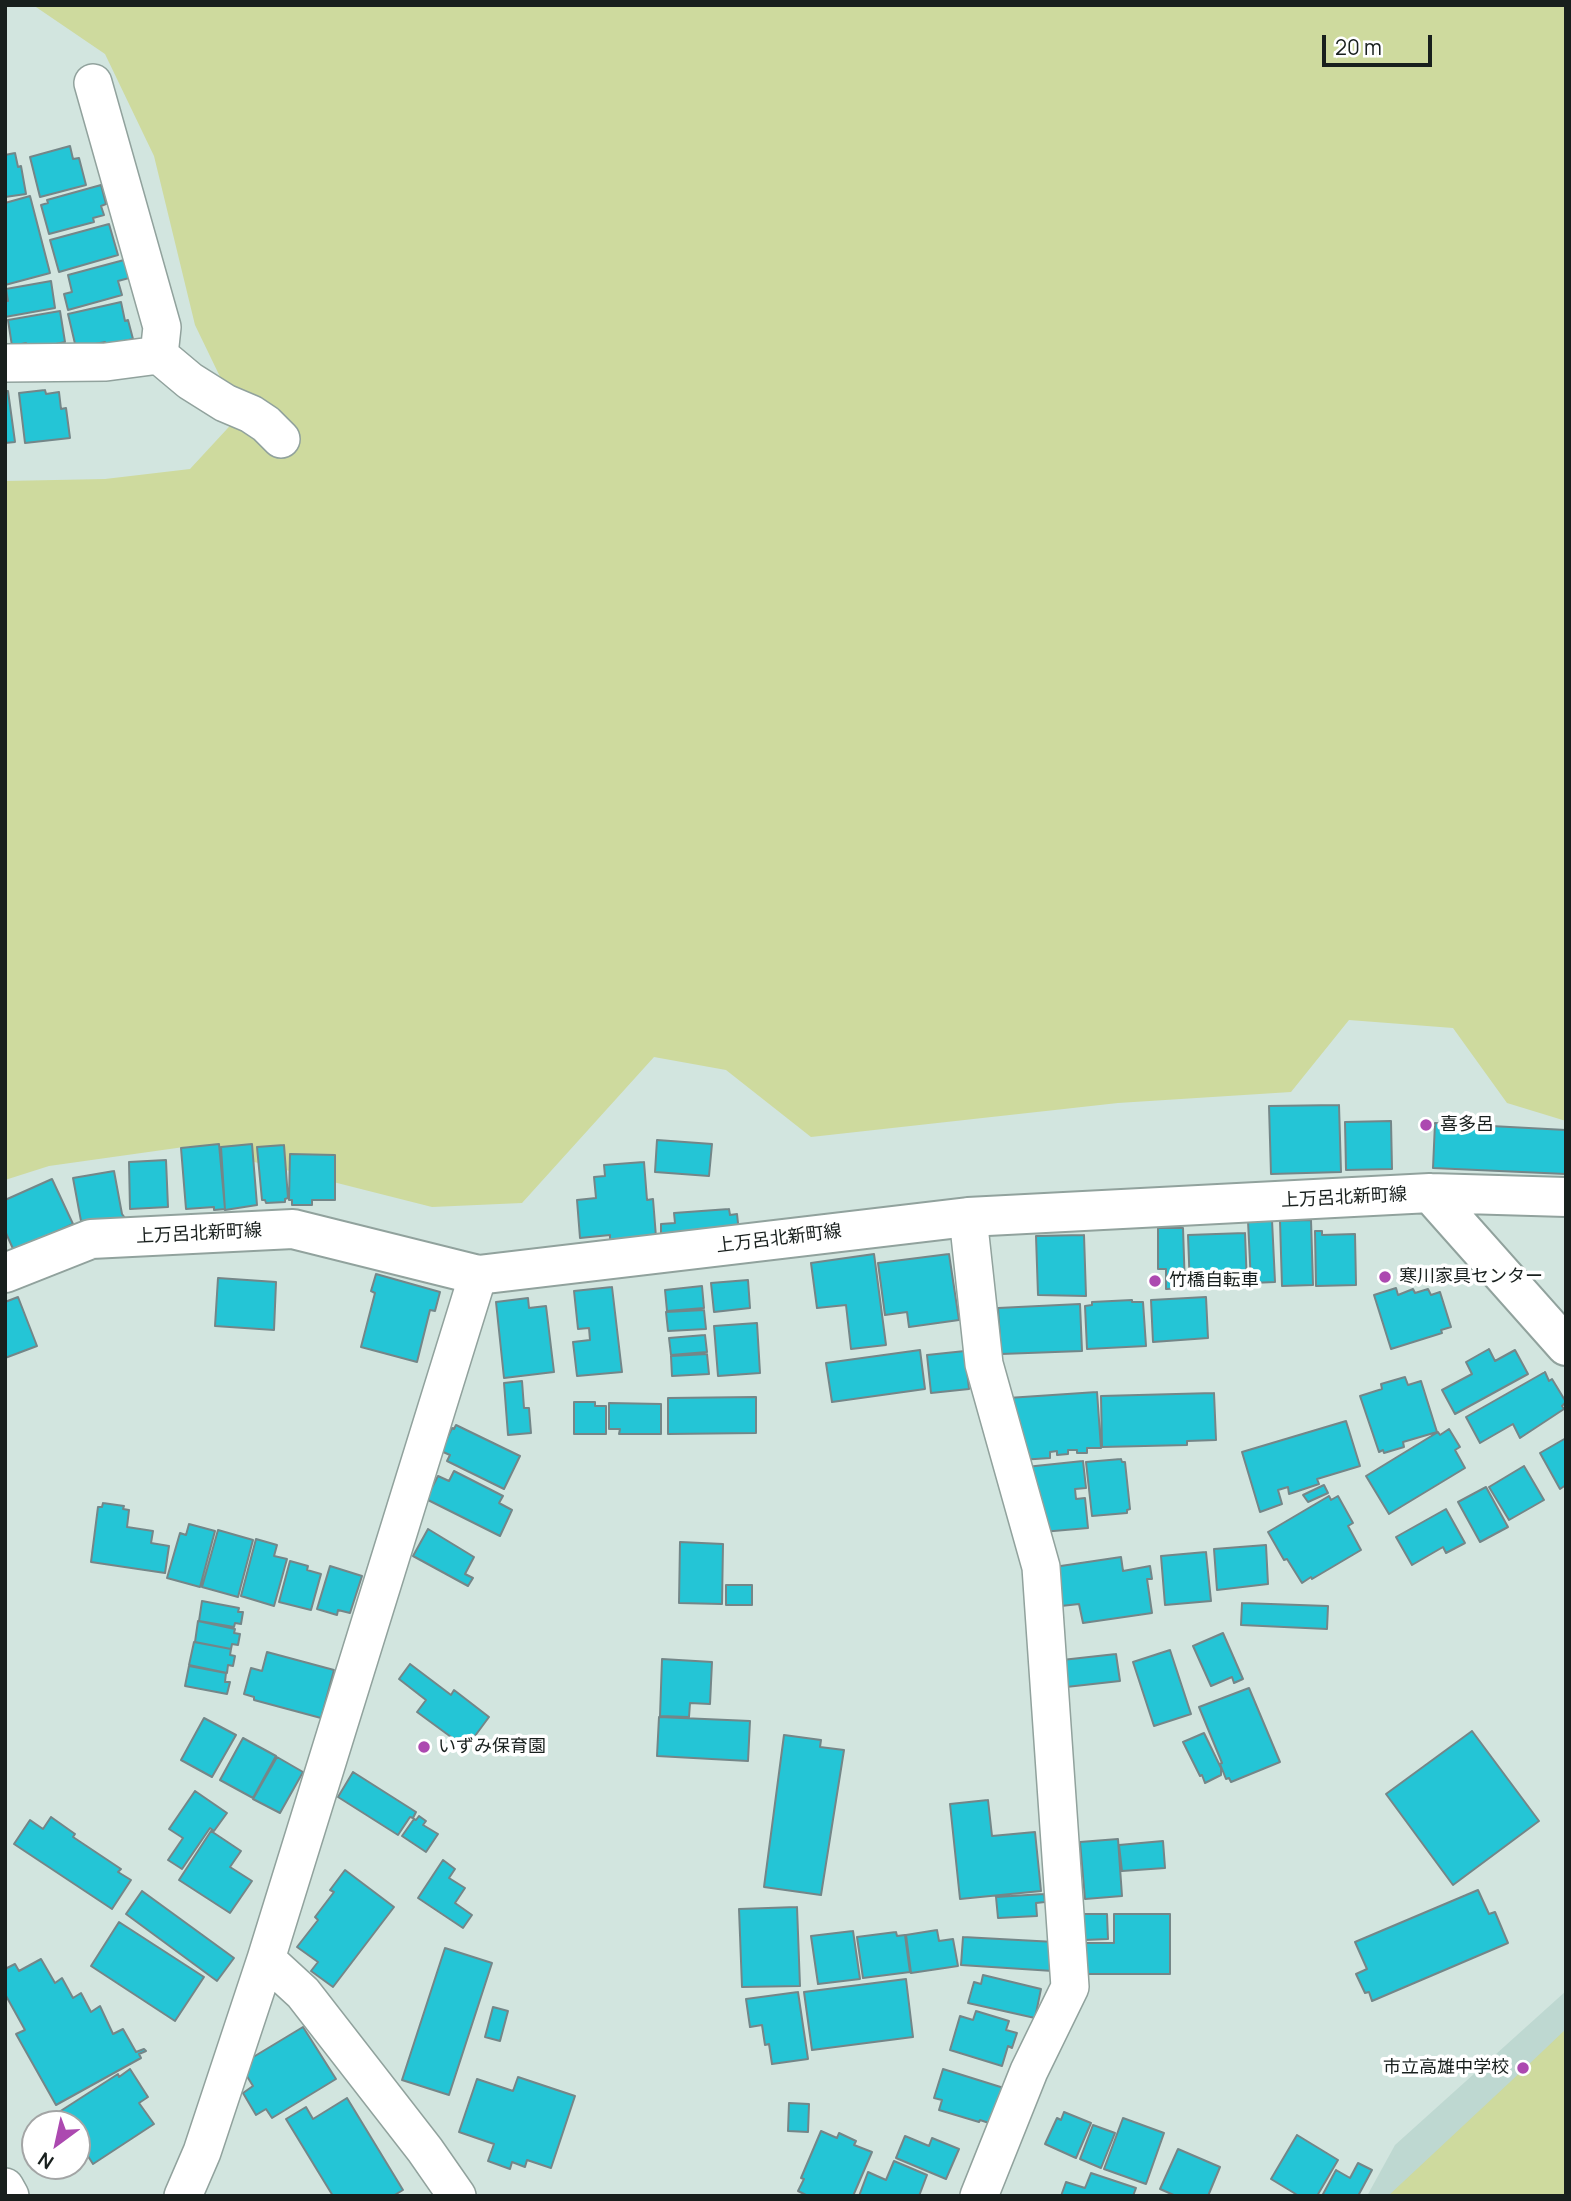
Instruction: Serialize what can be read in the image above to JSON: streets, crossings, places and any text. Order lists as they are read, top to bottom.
{
  "streets": {
    "main road": ["上万呂北新町線"]
  },
  "places": [
    "喜多呂",
    "寒川家具センター",
    "竹橋自転車",
    "いずみ保育園",
    "市立高雄中学校"
  ],
  "scale_bar": "20 m",
  "north": "bottom left"
}
